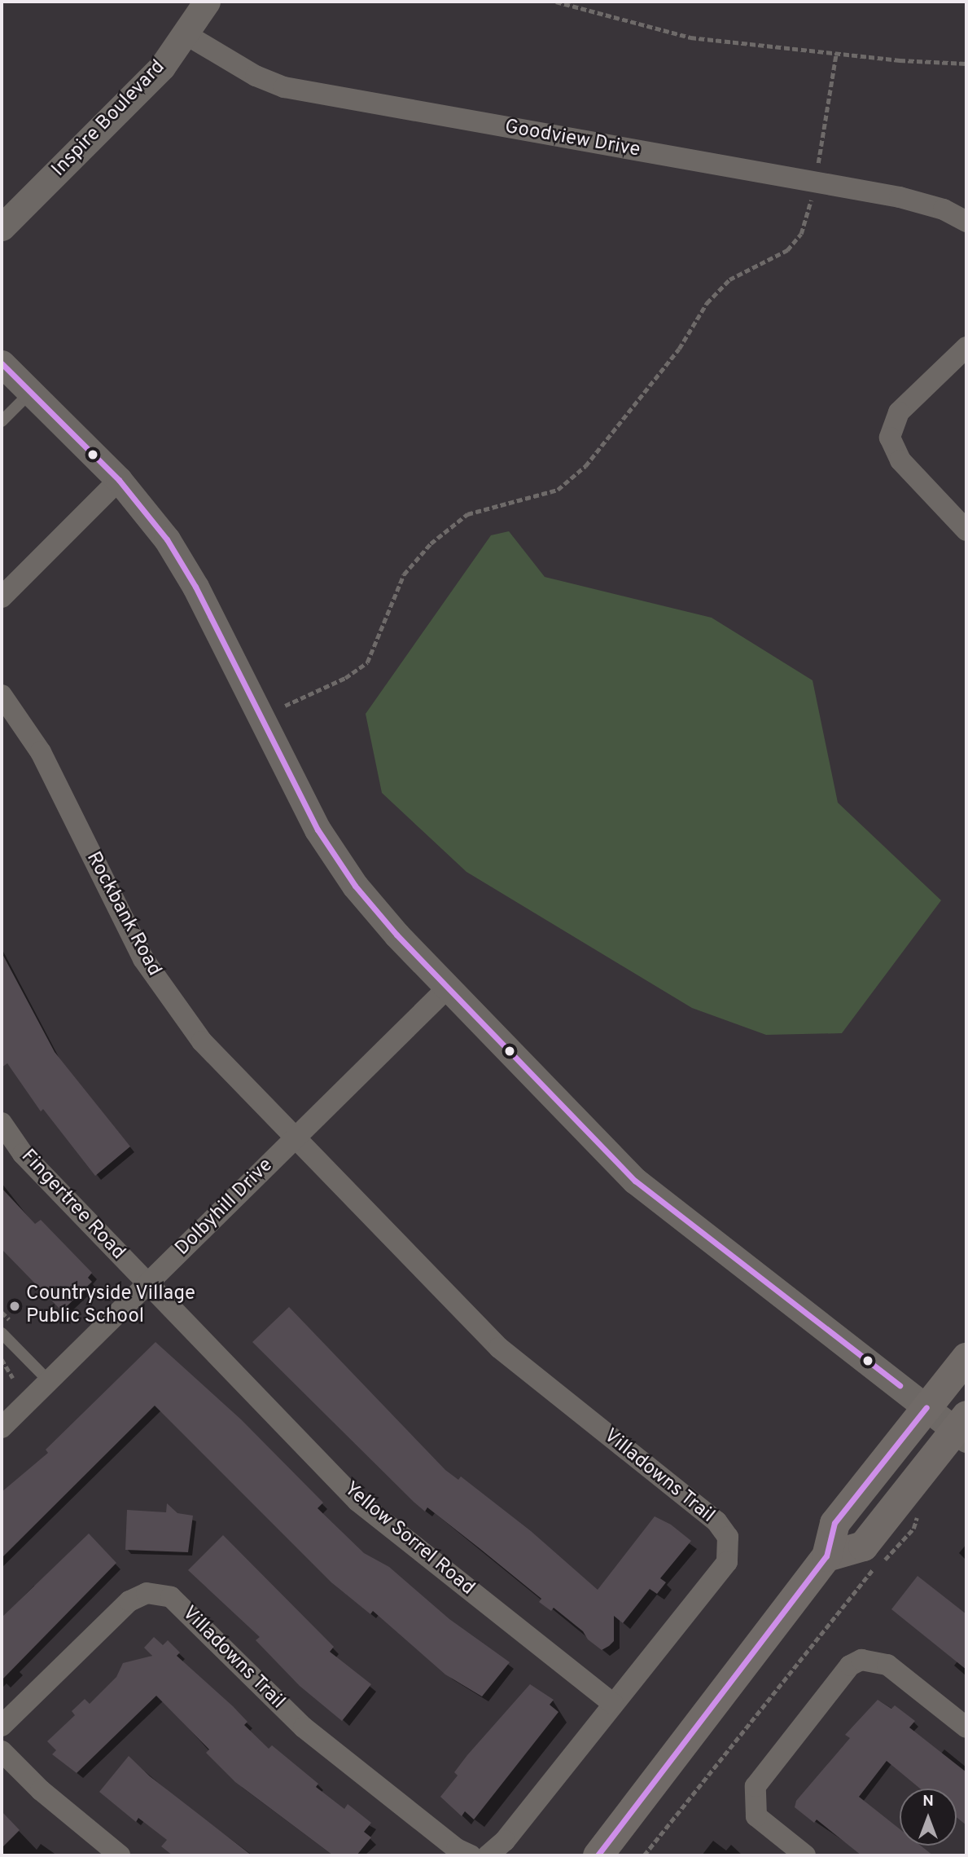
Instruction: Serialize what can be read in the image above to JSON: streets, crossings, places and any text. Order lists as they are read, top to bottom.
{
  "streets": {
    "street": [
      "Inspire Boulevard",
      "Goodview Drive",
      "Rockbank Road",
      "Fingertree Road",
      "Dolbyhill Drive",
      "Villadowns Trail",
      "Yellow Sorrel Road"
    ]
  },
  "crossings": [
    ["Inspire Boulevard", "Goodview Drive"],
    ["Rockbank Road", "Dolbyhill Drive"],
    ["Rockbank Road", "Villadowns Trail"],
    ["Fingertree Road", "Dolbyhill Drive"],
    ["Fingertree Road", "Yellow Sorrel Road"],
    ["Dolbyhill Drive", "Villadowns Trail"],
    ["Dolbyhill Drive", "Yellow Sorrel Road"],
    ["Villadowns Trail", "Yellow Sorrel Road"]
  ],
  "places": ["Countryside Village Public School"],
  "north": "top"
}
